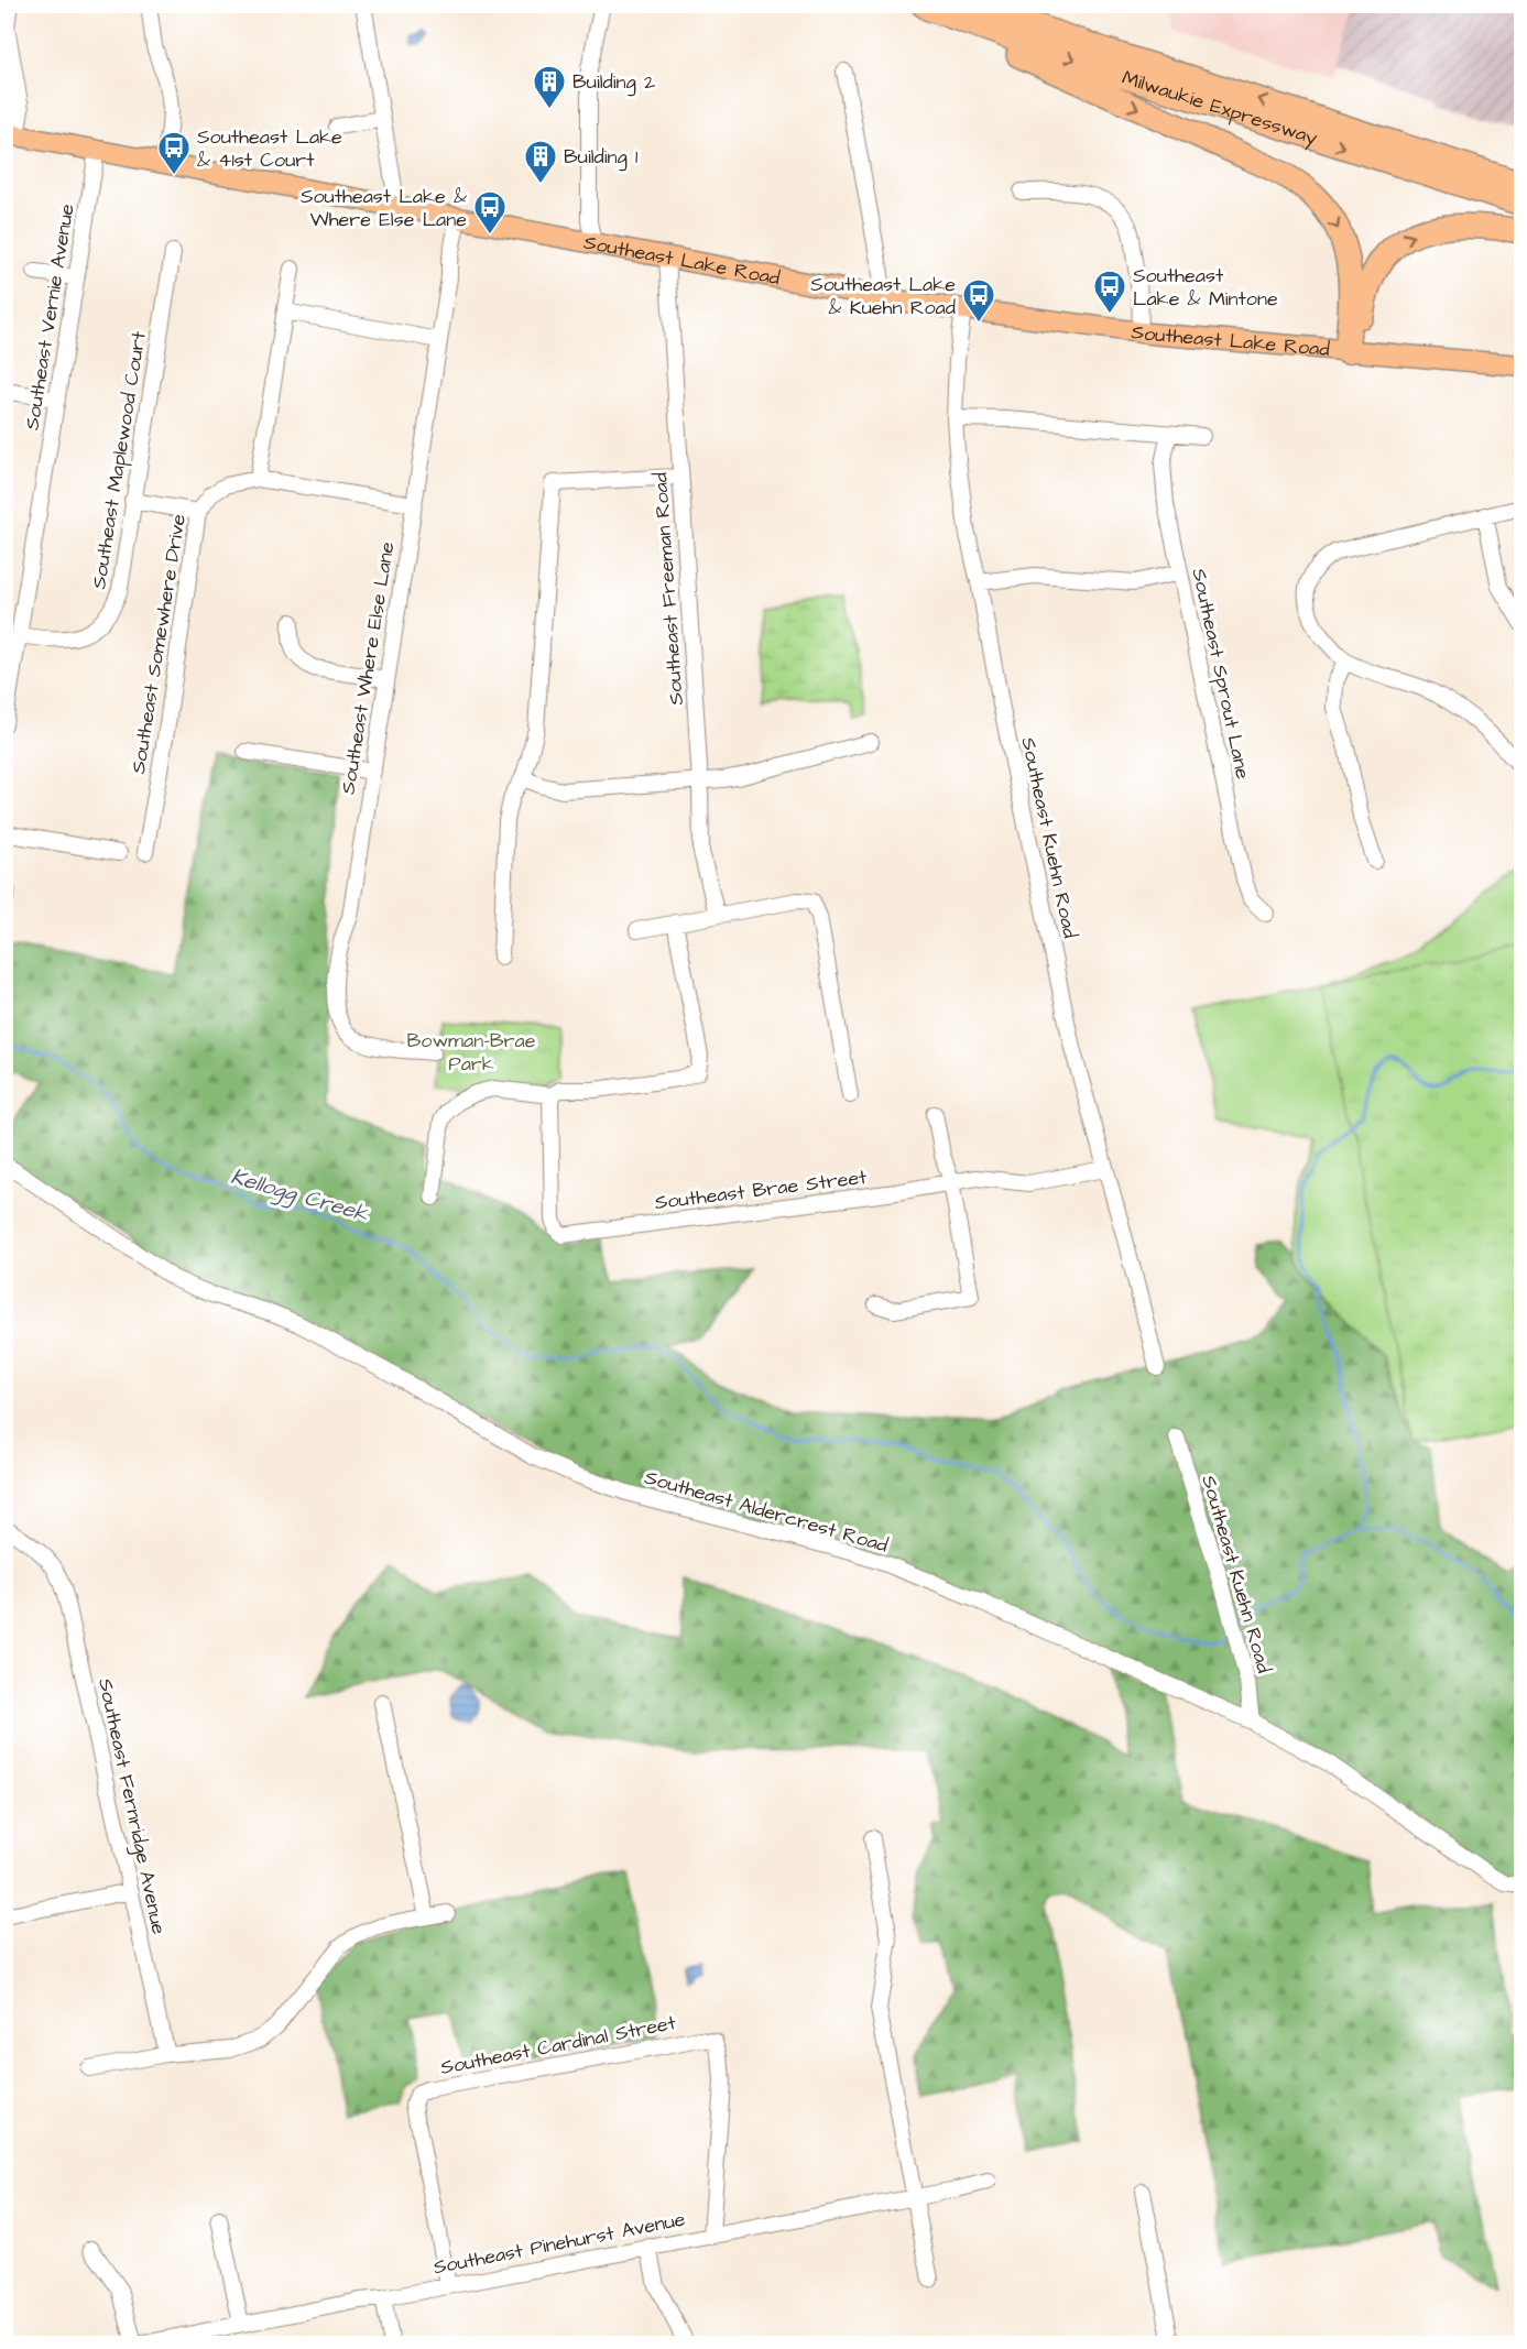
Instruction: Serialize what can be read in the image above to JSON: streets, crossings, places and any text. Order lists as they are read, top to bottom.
{
  "streets": {
    "highway": ["Milwaukie Expressway"],
    "main road": ["Southeast Lake Road"],
    "street": [
      "Southeast Vernie Avenue",
      "Southeast Maplewood Court",
      "Southeast Freeman Road",
      "Southeast Somewhere Drive",
      "Southeast Where Else Lane",
      "Southeast Sprout Lane",
      "Southeast Kuehn Road",
      "Southeast Brae Street",
      "Southeast Aldercrest Road",
      "Southeast Fernridge Avenue",
      "Southeast Cardinal Street",
      "Southeast Pinehurst Avenue"
    ]
  },
  "crossings": [
    ["Southeast Lake Road", "Southeast Vernie Avenue"],
    ["Southeast Lake Road", "Southeast Freeman Road"],
    ["Southeast Lake Road", "Southeast Where Else Lane"],
    ["Southeast Lake Road", "Southeast Kuehn Road"],
    ["Southeast Vernie Avenue", "Southeast Maplewood Court"],
    ["Southeast Somewhere Drive", "Southeast Where Else Lane"],
    ["Southeast Kuehn Road", "Southeast Brae Street"],
    ["Southeast Kuehn Road", "Southeast Aldercrest Road"],
    ["Southeast Cardinal Street", "Southeast Pinehurst Avenue"]
  ],
  "water": ["Kellogg Creek"],
  "parks": ["Bowman-Brae Park"],
  "places": {
    "building": ["Building 2", "Building 1"],
    "bus stop": [
      "Southeast Lake & 41st Court",
      "Southeast Lake & Where Else Lane",
      "Southeast Lake & Mintone",
      "Southeast Lake & Kuehn Road"
    ]
  }
}
